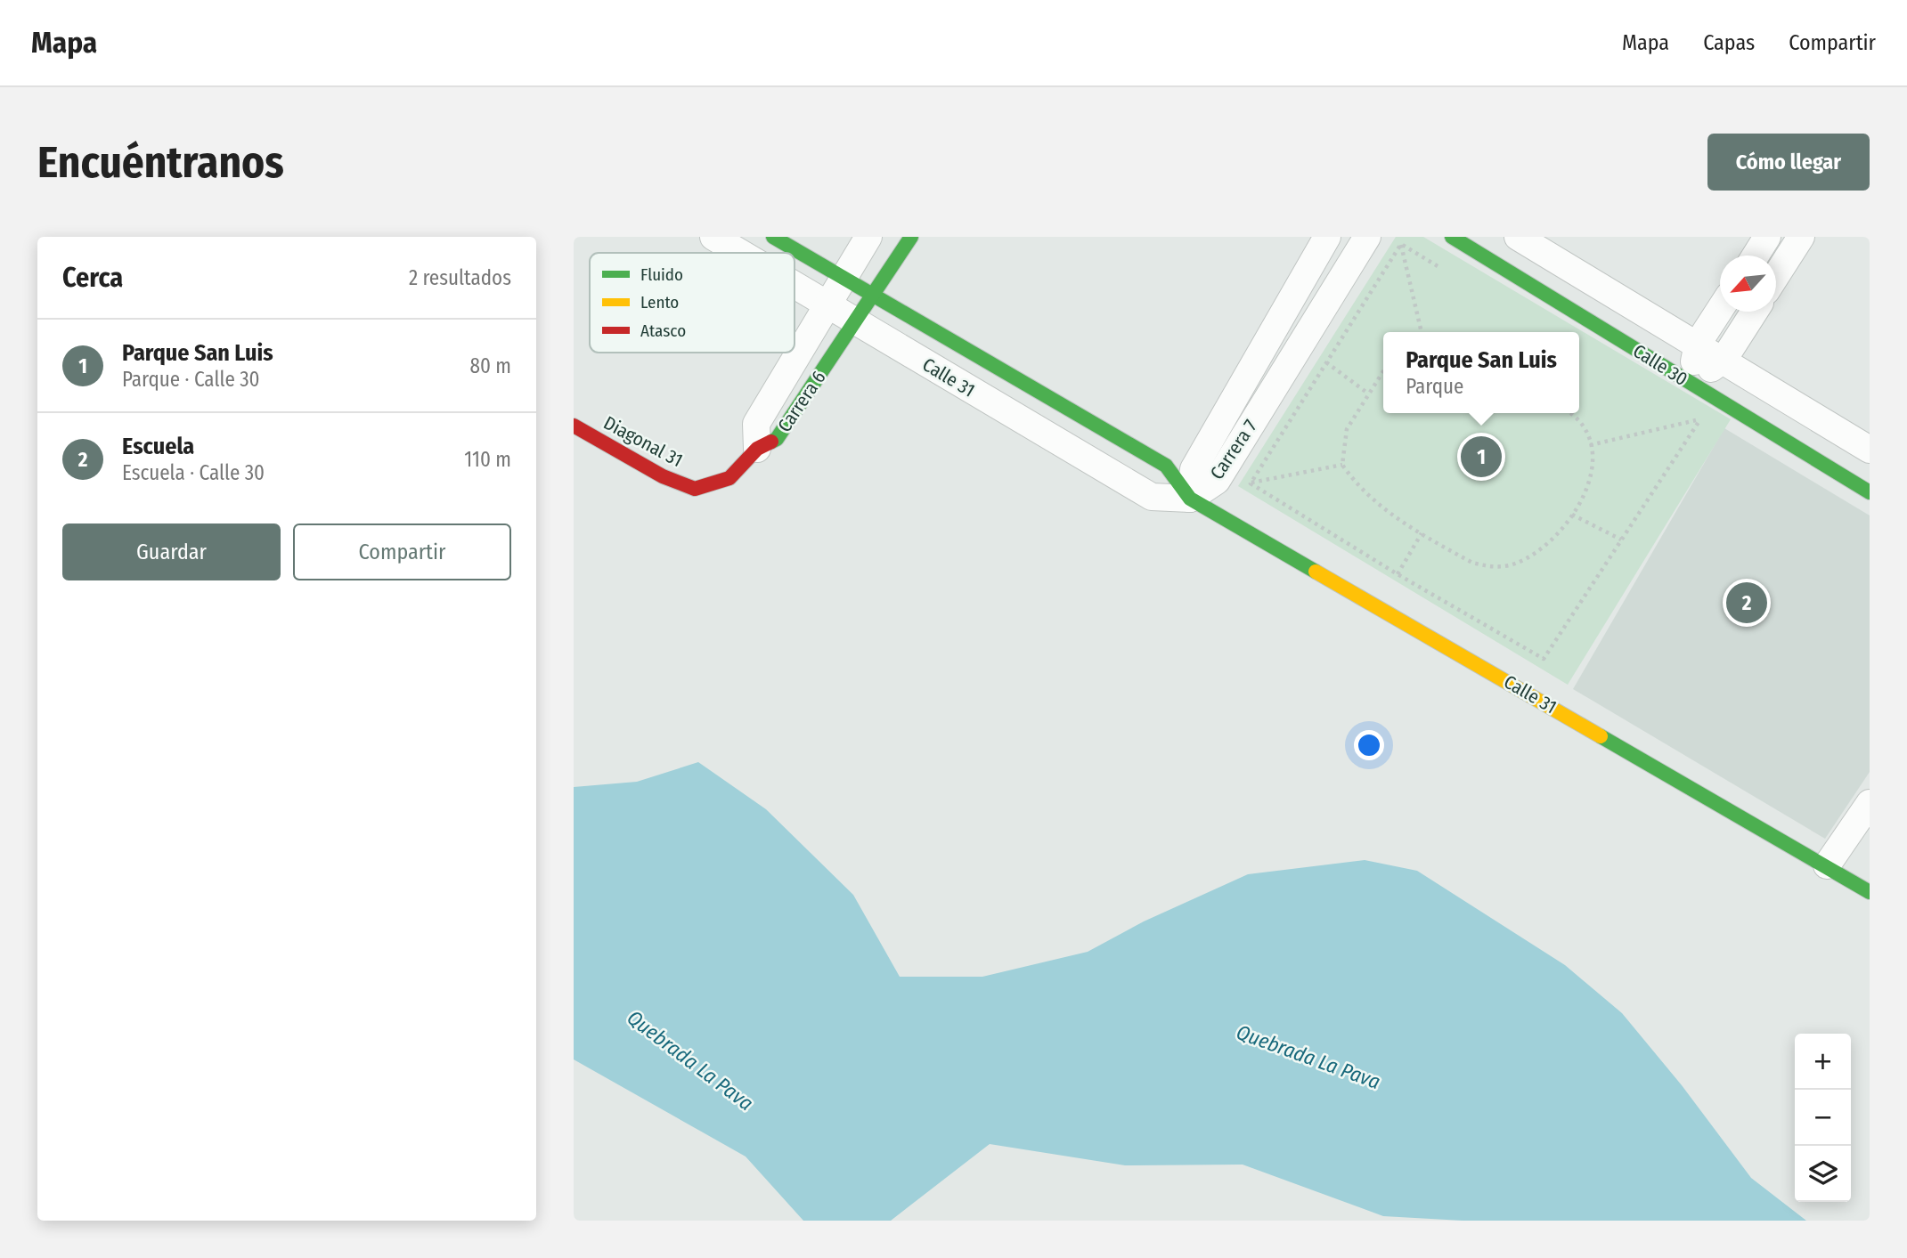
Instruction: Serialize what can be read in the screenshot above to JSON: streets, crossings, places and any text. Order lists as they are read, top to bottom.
{
  "streets": {
    "street": [
      "Calle 30",
      "Calle 31",
      "Carrera 6",
      "Diagonal 31",
      "Carrera 7"
    ]
  },
  "crossings": [
    ["Calle 31", "Carrera 6"],
    ["Calle 31", "Carrera 7"],
    ["Carrera 6", "Diagonal 31"]
  ],
  "water": ["Quebrada La Pava"],
  "legend": ["Fluido", "Lento", "Atasco"],
  "north": "bottom left",
  "page": {
    "header": "Mapa",
    "nav": ["Mapa", "Capas", "Compartir"],
    "buttons": [
      "Cómo llegar",
      ["Guardar", "Compartir"]
    ],
    "title": "Encuéntranos",
    "heading": ["Cerca", "2 resultados"],
    "list": [
      {
        "mark": "1",
        "name": "Parque San Luis",
        "note": "Parque · Calle 30",
        "value": "80 m"
      },
      {
        "mark": "2",
        "name": "Escuela",
        "note": "Escuela · Calle 30",
        "value": "110 m"
      }
    ],
    "popup": ["Parque San Luis", "Parque"],
    "pins": ["1", "2"],
    "map_buttons": ["+", "−"]
  }
}
